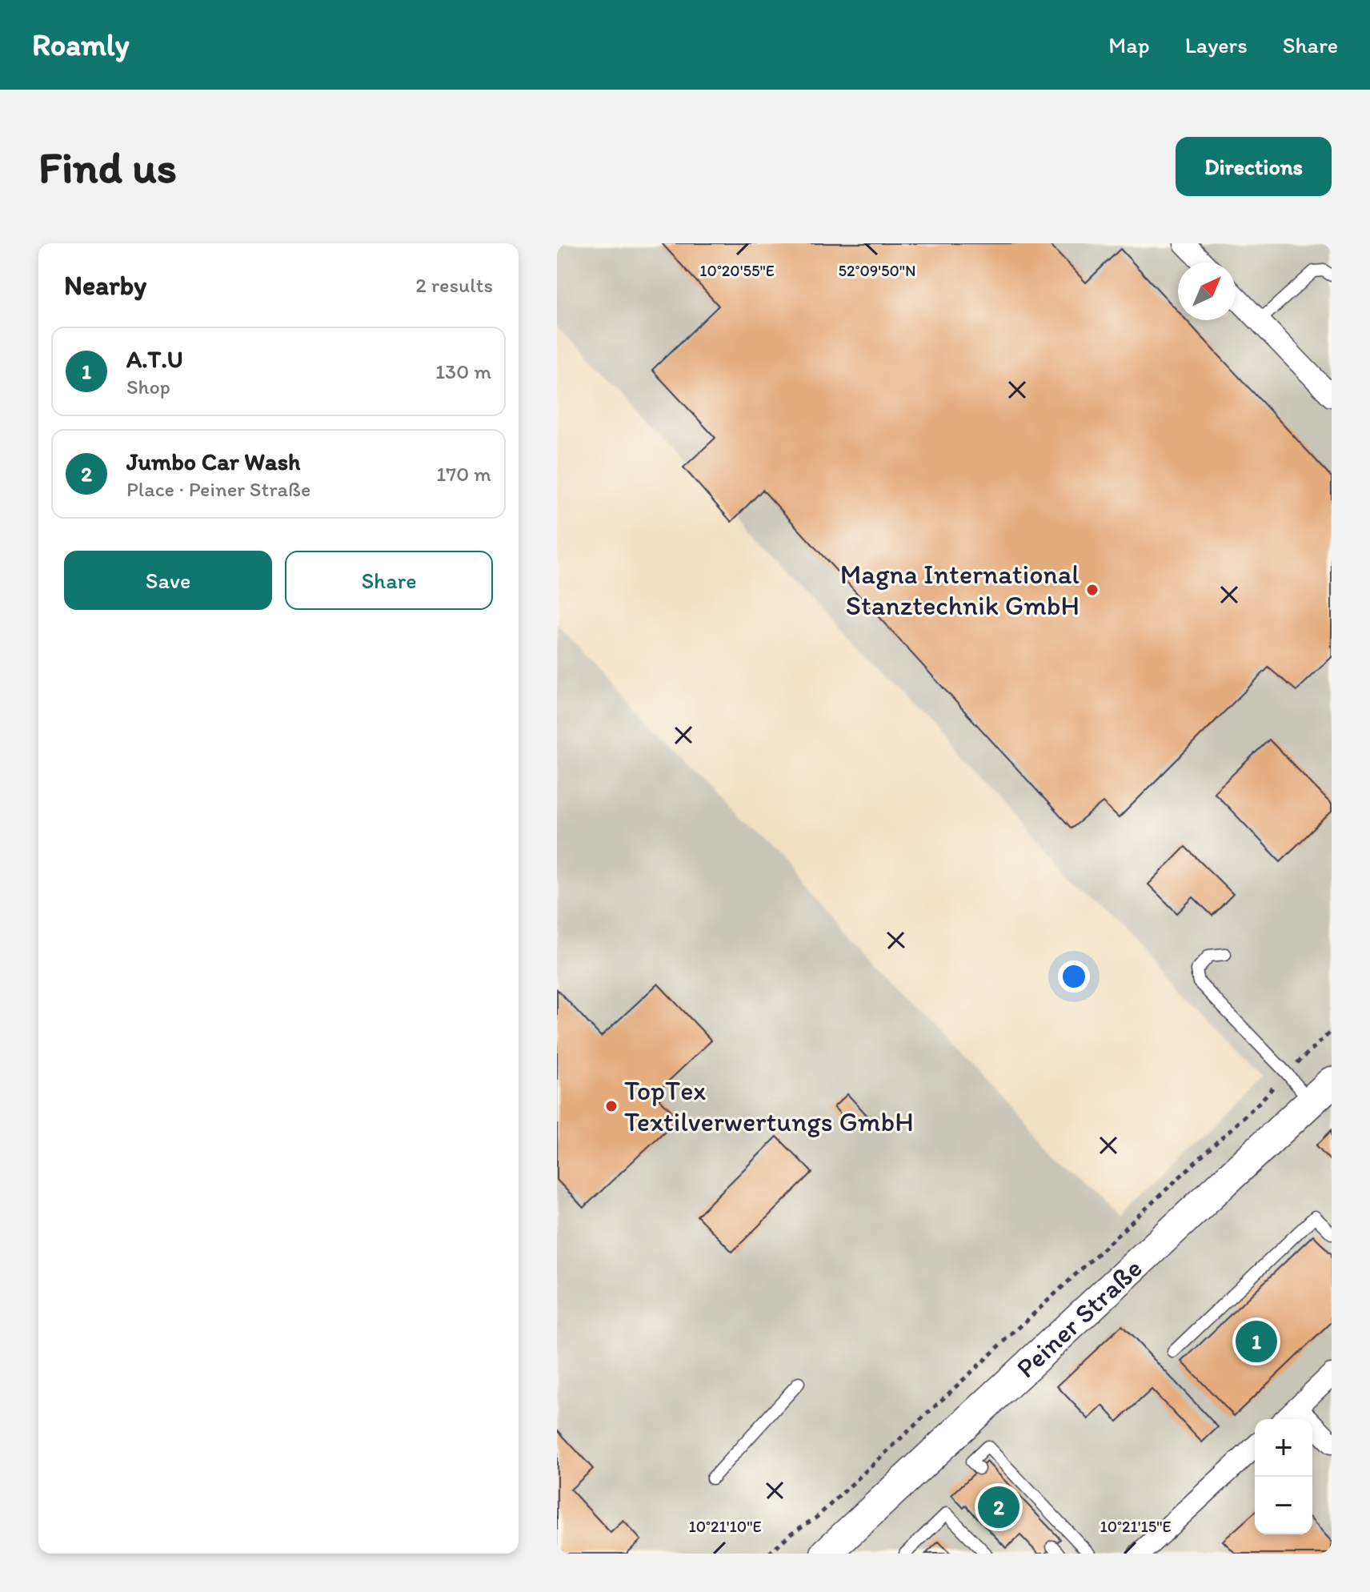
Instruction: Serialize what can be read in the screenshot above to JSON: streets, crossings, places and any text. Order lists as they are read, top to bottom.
{
  "streets": {
    "main road": ["Peiner Straße"]
  },
  "places": ["Magna International Stanztechnik GmbH", "TopTex Textilverwertungs GmbH"],
  "north": "top right",
  "page": {
    "header": "Roamly",
    "nav": ["Map", "Layers", "Share"],
    "buttons": [
      "Directions",
      ["Save", "Share"]
    ],
    "title": "Find us",
    "heading": ["Nearby", "2 results"],
    "list": [
      {
        "mark": "1",
        "name": "A.T.U",
        "note": "Shop",
        "value": "130 m"
      },
      {
        "mark": "2",
        "name": "Jumbo Car Wash",
        "note": "Place · Peiner Straße",
        "value": "170 m"
      }
    ],
    "pins": ["1", "2"],
    "map_buttons": ["+", "−"]
  },
  "coordinates": [
    "52°09'50\"N",
    "10°20'55\"E",
    "10°21'10\"E",
    "10°21'15\"E"
  ]
}
